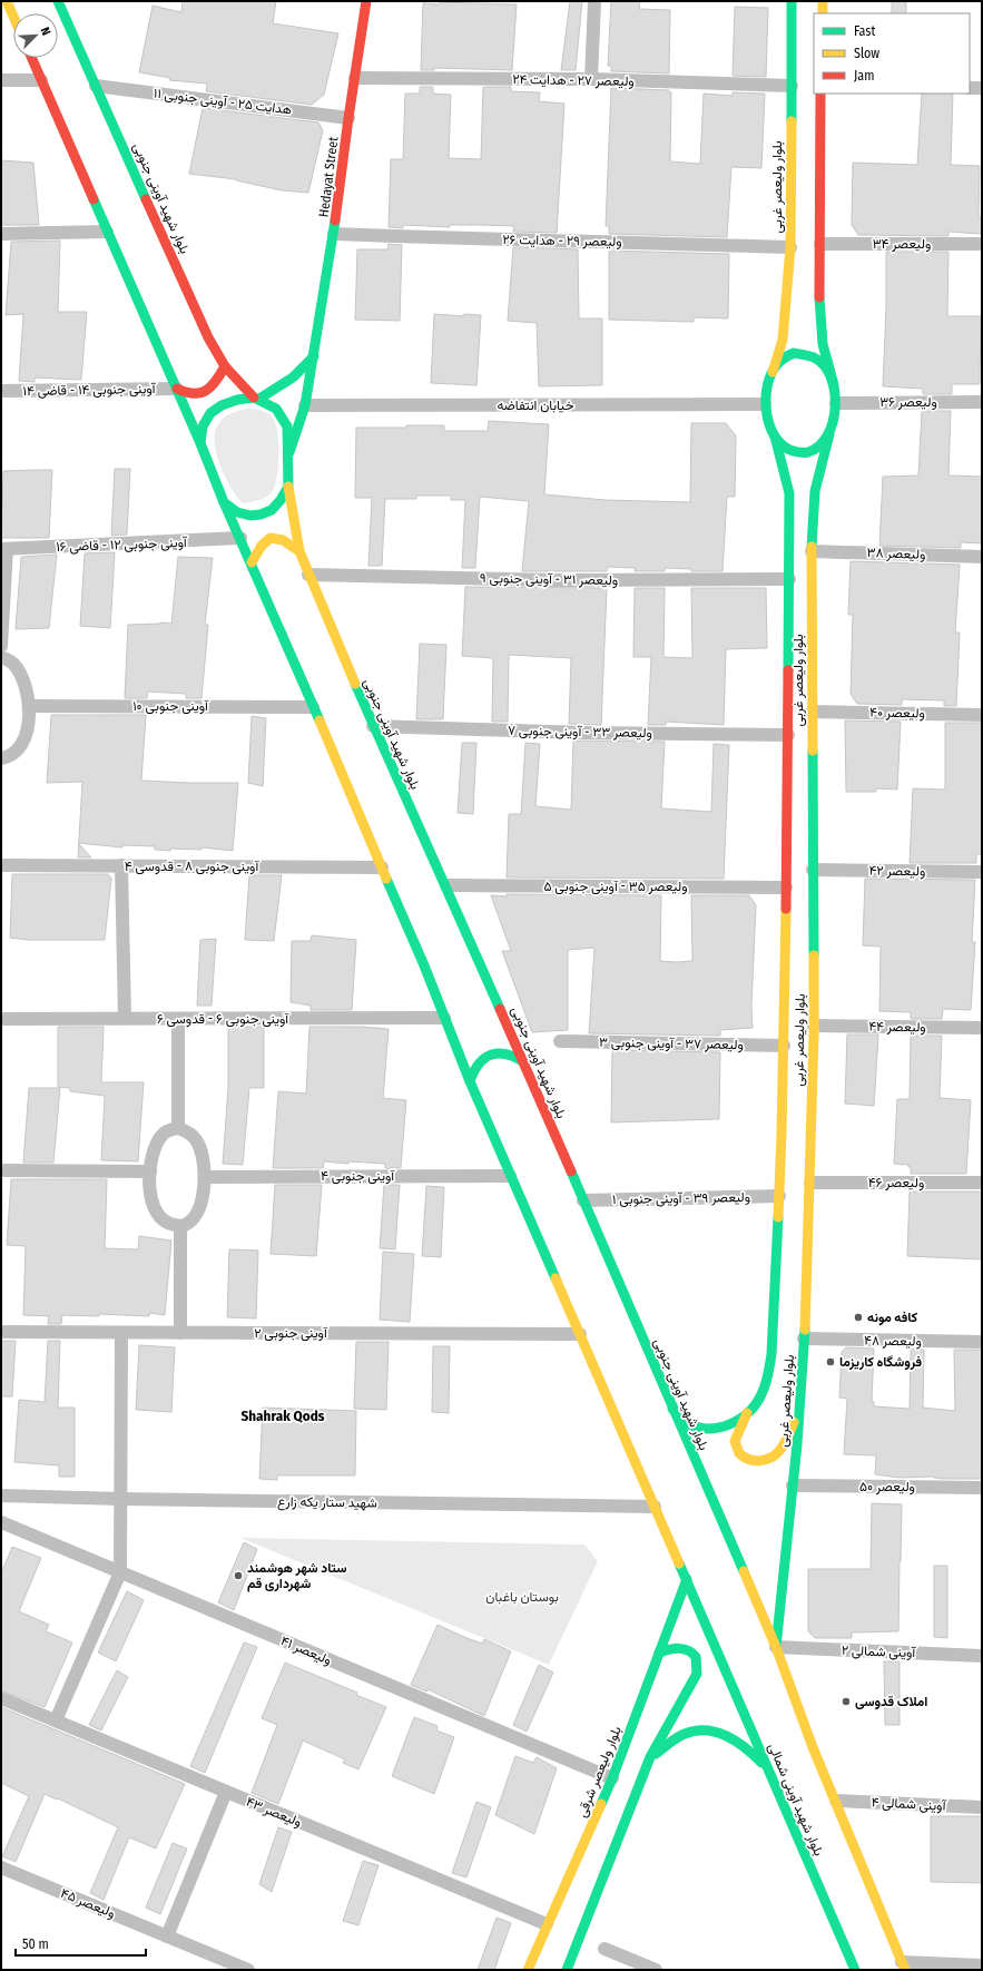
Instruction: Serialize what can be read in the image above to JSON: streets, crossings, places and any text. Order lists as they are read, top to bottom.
{
  "streets": {
    "main road": [
      "Hedayat Street",
      "بلوار ولیعصر غربی",
      "بلوار شهید آوینی جنوبی",
      "بلوار ولیعصر شرقی",
      "بلوار شهید آوینی شمالی"
    ],
    "street": [
      "ولیعصر ۲۷ - هدایت ۲۴",
      "هدایت ۲۵ - آوینی جنوبی ۱۱",
      "ولیعصر ۲۹ - هدایت ۲۶",
      "ولیعصر ۳۴",
      "آوینی جنوبی ۱۴ - قاضی ۱۴",
      "ولیعصر ۳۶",
      "خیابان انتفاضه",
      "آوینی جنوبی ۱۲ - قاضی ۱۶",
      "ولیعصر ۳۸",
      "ولیعصر ۳۱ - آوینی جنوبی ۹",
      "آوینی جنوبی ۱۰",
      "ولیعصر ۴۰",
      "ولیعصر ۳۳ - آوینی جنوبی ۷",
      "آوینی جنوبی ۸ - قدوسی ۴",
      "ولیعصر ۴۲",
      "ولیعصر ۳۵ - آوینی جنوبی ۵",
      "آوینی جنوبی ۶ - قدوسی ۶",
      "ولیعصر ۴۴",
      "ولیعصر ۳۷ - آوینی جنوبی ۳",
      "آوینی جنوبی ۴",
      "ولیعصر ۴۶",
      "ولیعصر ۳۹ - آوینی جنوبی ۱",
      "آوینی جنوبی ۲",
      "ولیعصر ۴۸",
      "ولیعصر ۵۰",
      "شهید ستار یکه زارع",
      "ولیعصر ۴۱",
      "آوینی شمالی ۲",
      "آوینی شمالی ۴",
      "ولیعصر ۴۳",
      "ولیعصر ۴۵"
    ]
  },
  "crossings": [
    ["ولیعصر ۲۷ - هدایت ۲۴", "Hedayat Street"],
    ["ولیعصر ۲۷ - هدایت ۲۴", "بلوار ولیعصر غربی"],
    ["هدایت ۲۵ - آوینی جنوبی ۱۱", "Hedayat Street"],
    ["هدایت ۲۵ - آوینی جنوبی ۱۱", "بلوار شهید آوینی جنوبی"],
    ["Hedayat Street", "بلوار شهید آوینی جنوبی"],
    ["Hedayat Street", "ولیعصر ۲۹ - هدایت ۲۶"],
    ["Hedayat Street", "خیابان انتفاضه"],
    ["بلوار ولیعصر غربی", "بلوار شهید آوینی جنوبی"],
    ["بلوار ولیعصر غربی", "ولیعصر ۲۹ - هدایت ۲۶"],
    ["بلوار ولیعصر غربی", "ولیعصر ۳۶"],
    ["بلوار ولیعصر غربی", "خیابان انتفاضه"],
    ["بلوار ولیعصر غربی", "ولیعصر ۳۸"],
    ["بلوار ولیعصر غربی", "ولیعصر ۳۱ - آوینی جنوبی ۹"],
    ["بلوار ولیعصر غربی", "ولیعصر ۴۰"],
    ["بلوار ولیعصر غربی", "ولیعصر ۳۳ - آوینی جنوبی ۷"],
    ["بلوار ولیعصر غربی", "ولیعصر ۴۲"],
    ["بلوار ولیعصر غربی", "ولیعصر ۳۵ - آوینی جنوبی ۵"],
    ["بلوار ولیعصر غربی", "ولیعصر ۴۴"],
    ["بلوار ولیعصر غربی", "ولیعصر ۳۷ - آوینی جنوبی ۳"],
    ["بلوار ولیعصر غربی", "ولیعصر ۴۶"],
    ["بلوار ولیعصر غربی", "ولیعصر ۳۹ - آوینی جنوبی ۱"],
    ["بلوار ولیعصر غربی", "ولیعصر ۴۸"],
    ["بلوار ولیعصر غربی", "ولیعصر ۵۰"],
    ["بلوار ولیعصر غربی", "آوینی شمالی ۲"],
    ["بلوار شهید آوینی جنوبی", "ولیعصر ۳۱ - آوینی جنوبی ۹"],
    ["بلوار شهید آوینی جنوبی", "ولیعصر ۳۳ - آوینی جنوبی ۷"],
    ["بلوار شهید آوینی جنوبی", "ولیعصر ۳۵ - آوینی جنوبی ۵"],
    ["بلوار شهید آوینی جنوبی", "ولیعصر ۳۹ - آوینی جنوبی ۱"],
    ["بلوار شهید آوینی جنوبی", "آوینی شمالی ۲"],
    ["ولیعصر ۳۶", "خیابان انتفاضه"],
    ["ولیعصر ۴۱", "بلوار ولیعصر شرقی"],
    ["بلوار ولیعصر شرقی", "بلوار شهید آوینی شمالی"],
    ["بلوار ولیعصر شرقی", "ولیعصر ۴۳"]
  ],
  "districts": ["Shahrak Qods"],
  "parks": ["بوستان باغبان"],
  "places": [
    "کافه مونه",
    "فروشگاه کاریزما",
    "ستاد شهر هوشمند شهرداری قم",
    "املاک قدوسی"
  ],
  "legend": ["Fast", "Slow", "Jam"],
  "scale_bar": "50 m",
  "north": "top right"
}
